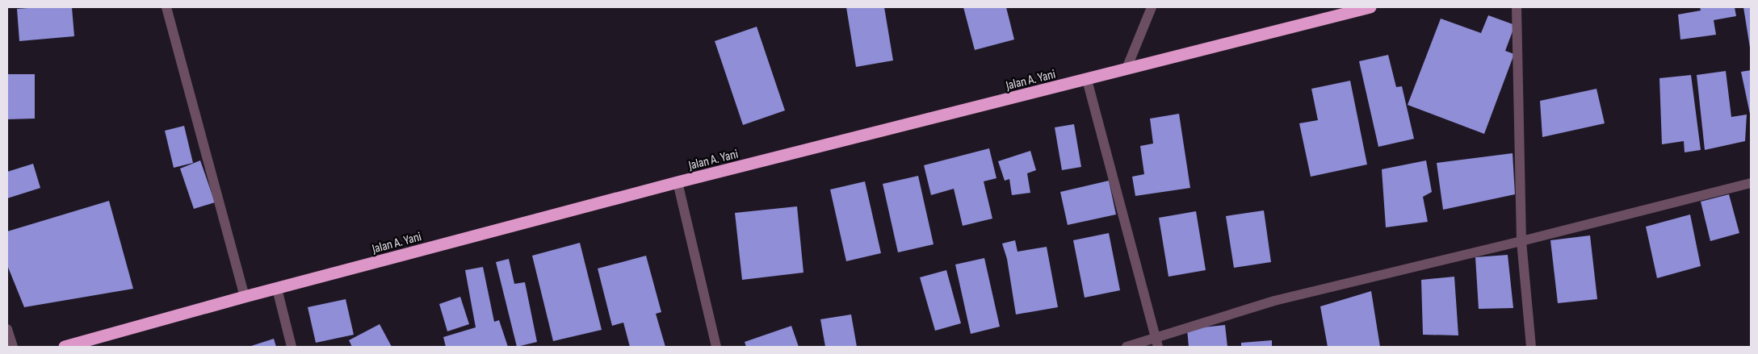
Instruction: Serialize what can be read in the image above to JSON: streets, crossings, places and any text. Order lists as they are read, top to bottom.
{
  "streets": {
    "highway": ["Jalan A. Yani"]
  }
}
